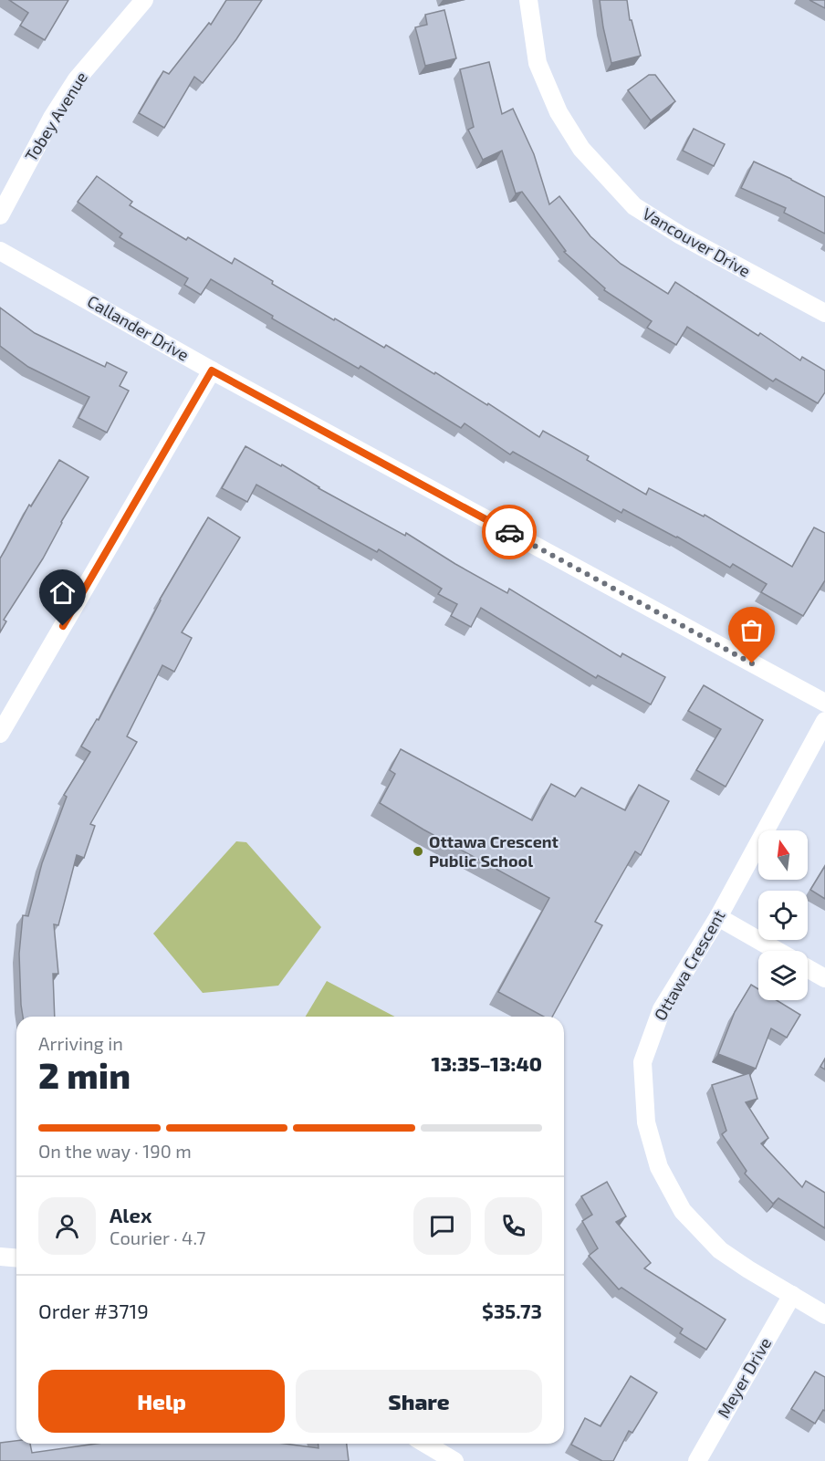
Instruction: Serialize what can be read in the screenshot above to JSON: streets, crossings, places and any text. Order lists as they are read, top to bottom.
{
  "streets": {
    "street": [
      "Tobey Avenue",
      "Vancouver Drive",
      "Callander Drive",
      "Ottawa Crescent",
      "Meyer Drive"
    ]
  },
  "crossings": [
    ["Ottawa Crescent", "Meyer Drive"]
  ],
  "places": ["Ottawa Crescent Public School"],
  "north": "top",
  "page": {
    "heading": ["2 min", "Arriving in", "13:35–13:40"],
    "panel": [
      "Alex",
      "Courier · 4.7",
      "Order #3719",
      "$35.73"
    ],
    "bar": "On the way · 190 m",
    "buttons": ["Help", "Share"]
  }
}
